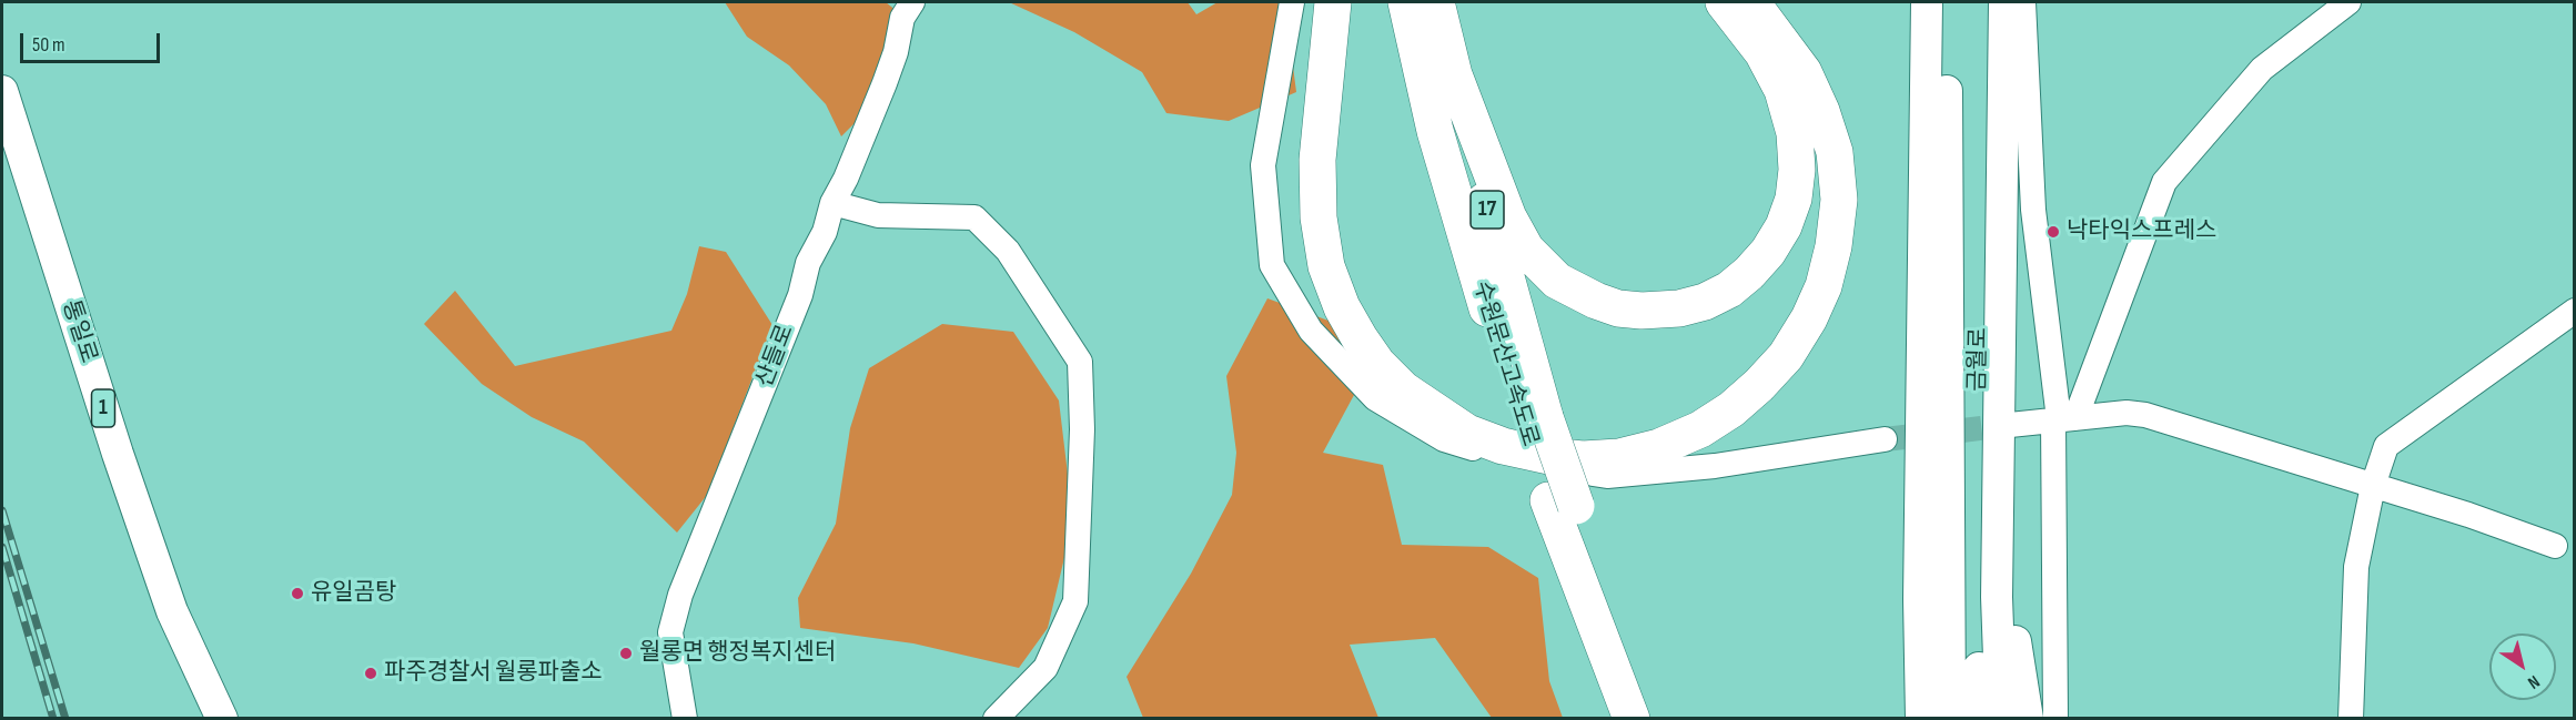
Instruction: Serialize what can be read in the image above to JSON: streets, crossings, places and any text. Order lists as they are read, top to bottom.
{
  "streets": {
    "highway": ["17", "수원문산고속도로"],
    "main road": ["통일로", "금월로", "1"],
    "street": ["산들로"]
  },
  "places": [
    "낙타익스프레스",
    "유일곰탕",
    "월롱면 행정복지센터",
    "파주경찰서 월롱파출소"
  ],
  "scale_bar": "50 m",
  "north": "bottom right"
}
